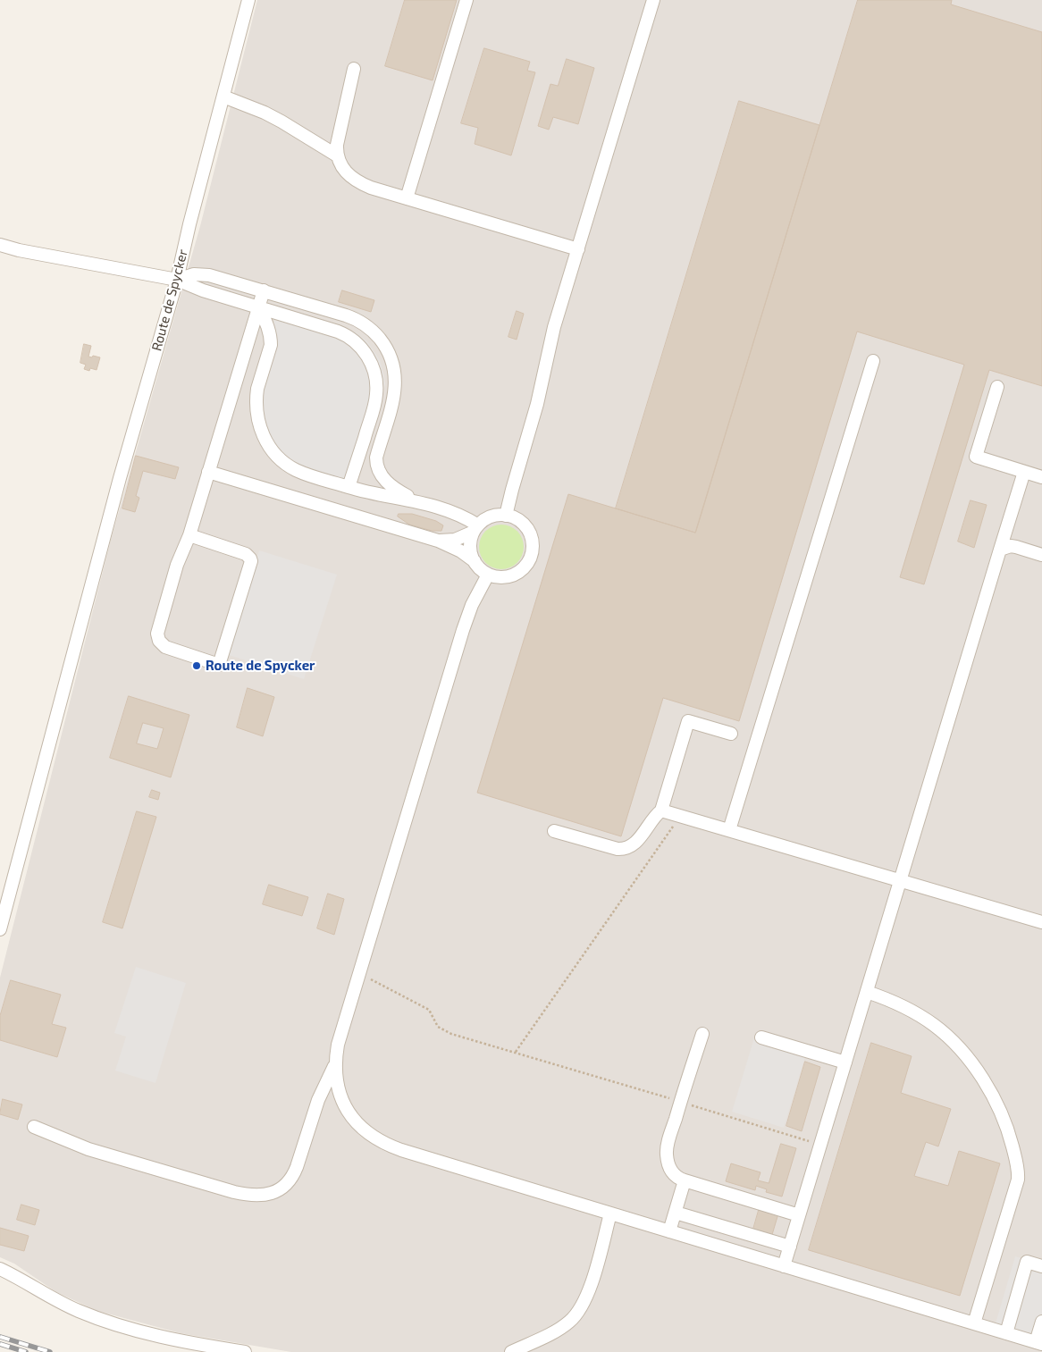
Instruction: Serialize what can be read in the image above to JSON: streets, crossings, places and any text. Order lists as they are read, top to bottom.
{
  "streets": {
    "street": ["Route de Spycker"]
  },
  "places": ["Route de Spycker"]
}
